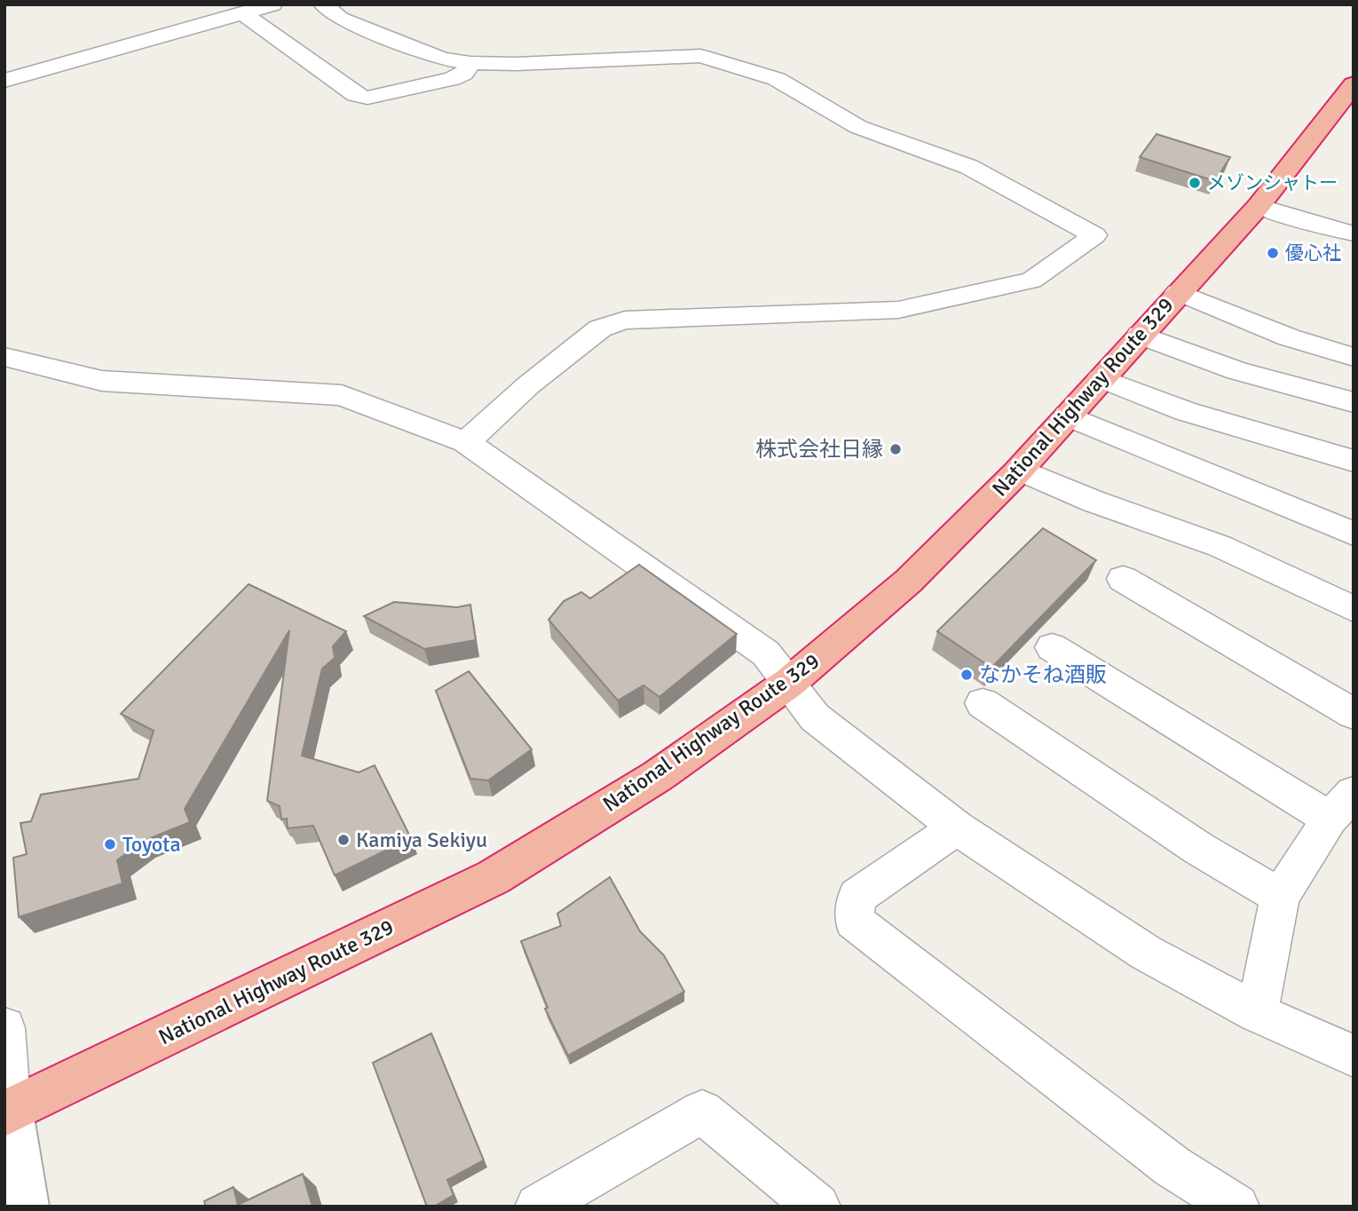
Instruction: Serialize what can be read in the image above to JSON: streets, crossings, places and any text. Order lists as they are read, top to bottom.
{
  "streets": {
    "highway": ["National Highway Route 329"]
  },
  "places": [
    "メゾンシャトー",
    "優心社",
    "株式会社日縁",
    "なかそね酒販",
    "Kamiya Sekiyu",
    "Toyota"
  ]
}
